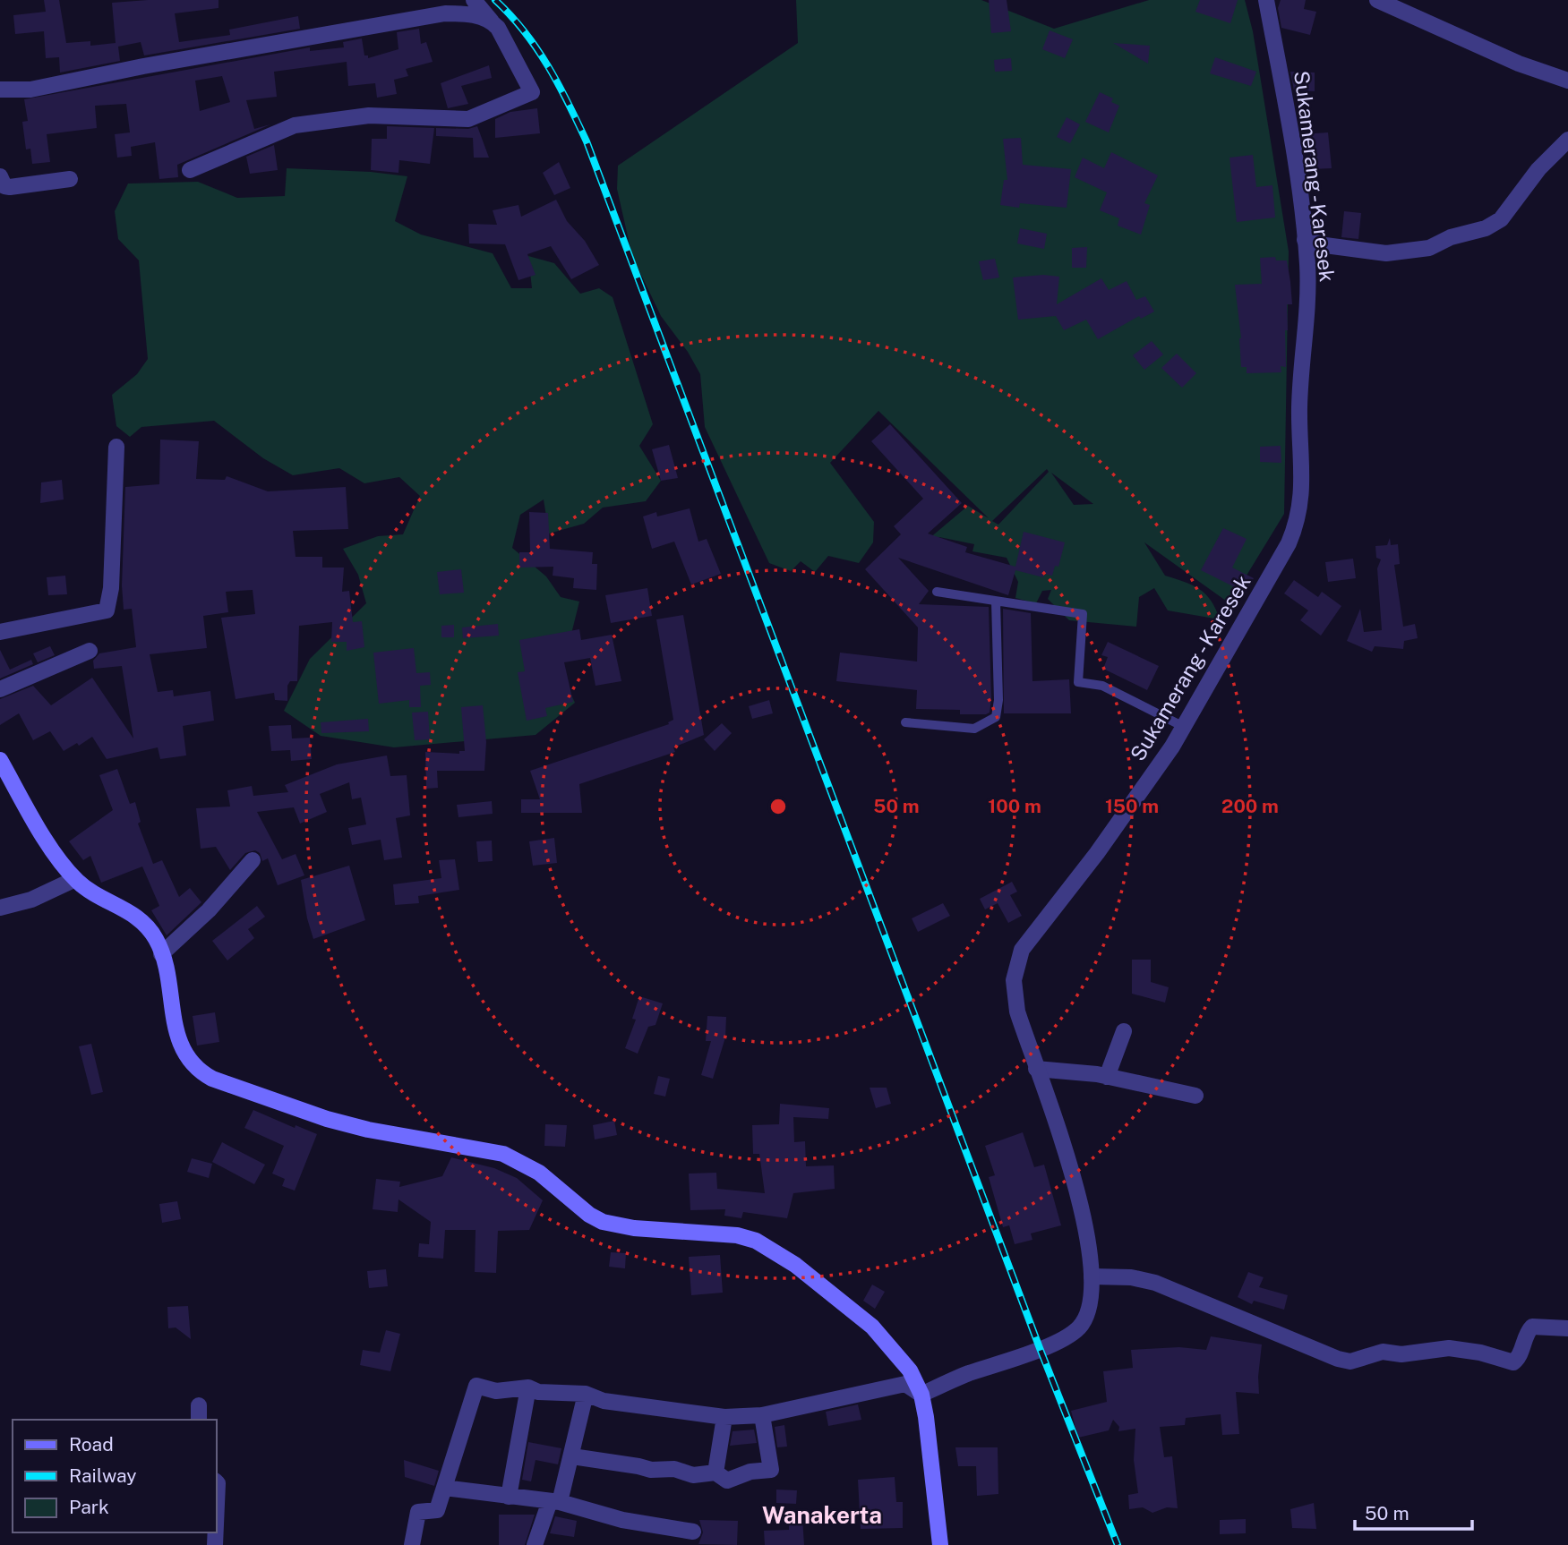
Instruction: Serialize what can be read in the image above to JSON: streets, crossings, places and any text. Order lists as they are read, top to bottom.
{
  "streets": {
    "street": ["Sukamerang - Karesek"]
  },
  "districts": ["Wanakerta"],
  "legend": ["Road", "Railway", "Park"],
  "scale_bar": "50 m",
  "rings": [
    "50 m",
    "100 m",
    "150 m",
    "200 m"
  ]
}
